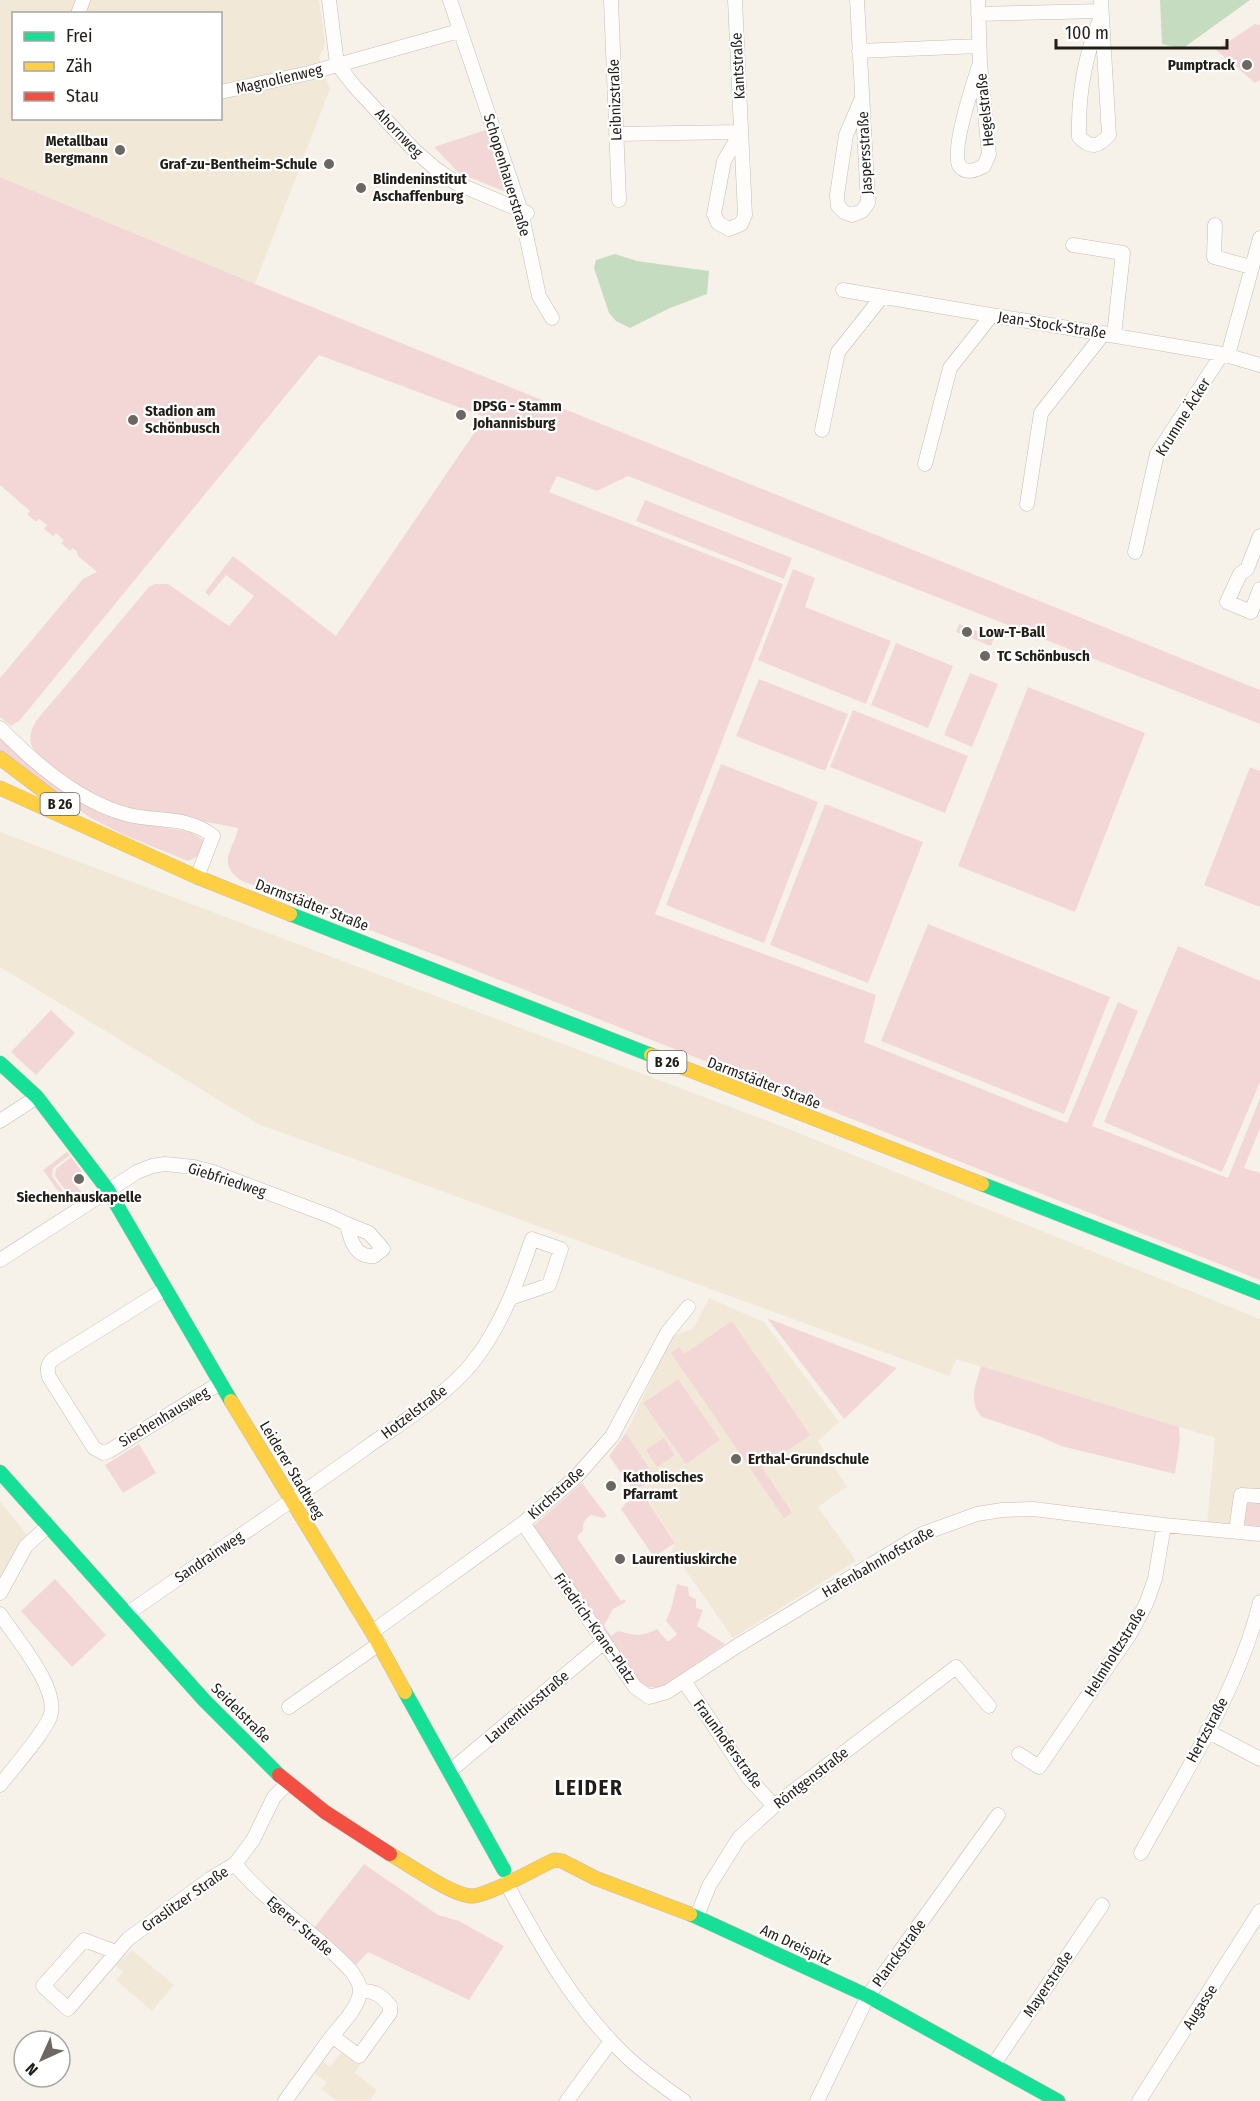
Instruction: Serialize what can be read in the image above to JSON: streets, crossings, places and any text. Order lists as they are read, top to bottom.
{
  "streets": {
    "street": [
      "Kantstraße",
      "Magnolienweg",
      "Leibnizstraße",
      "Hegelstraße",
      "Ahornweg",
      "Jaspersstraße",
      "Schopenhauerstraße",
      "Jean-Stock-Straße",
      "Krumme Äcker",
      "B 26",
      "Darmstädter Straße",
      "Giebfriedweg",
      "Hotzelstraße",
      "Siechenhausweg",
      "Leiderer Stadtweg",
      "Kirchstraße",
      "Sandrainweg",
      "Hafenbahnhofstraße",
      "Friedrich-Krane-Platz",
      "Helmholtzstraße",
      "Laurentiusstraße",
      "Seidelstraße",
      "Hertzstraße",
      "Fraunhoferstraße",
      "Röntgenstraße",
      "Graslitzer Straße",
      "Egerer Straße",
      "Am Dreispitz",
      "Planckstraße",
      "Mayerstraße",
      "Augasse"
    ]
  },
  "crossings": [
    ["Magnolienweg", "Ahornweg"],
    ["Ahornweg", "Schopenhauerstraße"],
    ["Jean-Stock-Straße", "Krumme Äcker"],
    ["Giebfriedweg", "Leiderer Stadtweg"],
    ["Hotzelstraße", "Leiderer Stadtweg"],
    ["Hotzelstraße", "Sandrainweg"],
    ["Siechenhausweg", "Leiderer Stadtweg"],
    ["Leiderer Stadtweg", "Kirchstraße"],
    ["Leiderer Stadtweg", "Sandrainweg"],
    ["Leiderer Stadtweg", "Laurentiusstraße"],
    ["Leiderer Stadtweg", "Seidelstraße"],
    ["Leiderer Stadtweg", "Am Dreispitz"],
    ["Kirchstraße", "Friedrich-Krane-Platz"],
    ["Sandrainweg", "Seidelstraße"],
    ["Hafenbahnhofstraße", "Friedrich-Krane-Platz"],
    ["Hafenbahnhofstraße", "Helmholtzstraße"],
    ["Hafenbahnhofstraße", "Fraunhoferstraße"],
    ["Friedrich-Krane-Platz", "Laurentiusstraße"],
    ["Friedrich-Krane-Platz", "Fraunhoferstraße"],
    ["Seidelstraße", "Graslitzer Straße"],
    ["Seidelstraße", "Am Dreispitz"],
    ["Fraunhoferstraße", "Röntgenstraße"],
    ["Röntgenstraße", "Am Dreispitz"],
    ["Graslitzer Straße", "Egerer Straße"],
    ["Am Dreispitz", "Planckstraße"],
    ["Am Dreispitz", "Mayerstraße"]
  ],
  "districts": ["LEIDER"],
  "places": [
    "Pumptrack",
    "Metallbau Bergmann",
    "Graf-zu-Bentheim-Schule",
    "Blindeninstitut Aschaffenburg",
    "DPSG - Stamm Johannisburg",
    "Stadion am Schönbusch",
    "Low-T-Ball",
    "TC Schönbusch",
    "Siechenhauskapelle",
    "Erthal-Grundschule",
    "Katholisches Pfarramt",
    "Laurentiuskirche"
  ],
  "legend": ["Frei", "Zäh", "Stau"],
  "scale_bar": "100 m",
  "north": "bottom left"
}
